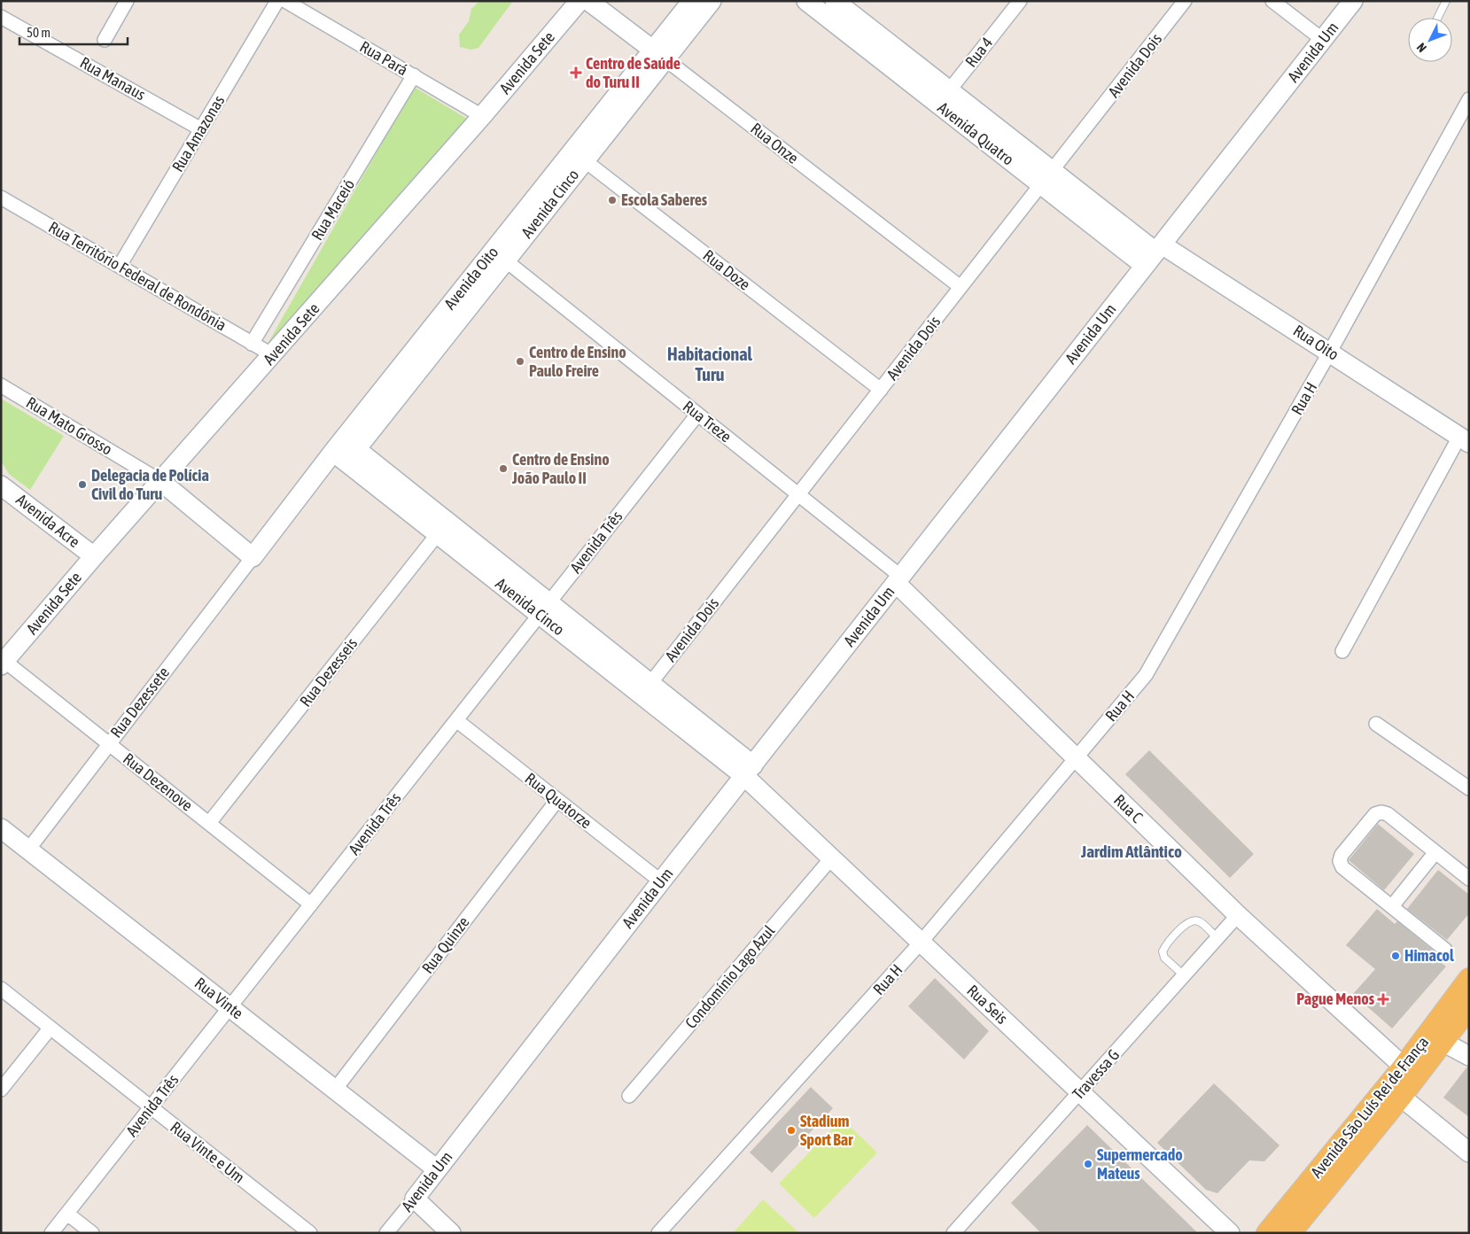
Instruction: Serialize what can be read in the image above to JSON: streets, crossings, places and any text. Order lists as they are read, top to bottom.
{
  "streets": {
    "main road": ["Avenida São Luís Rei de França"],
    "street": [
      "Rua 4",
      "Avenida Um",
      "Rua Pará",
      "Avenida Sete",
      "Avenida Dois",
      "Rua Manaus",
      "Rua Amazonas",
      "Avenida Quatro",
      "Rua Onze",
      "Avenida Cinco",
      "Rua Maceió",
      "Rua Doze",
      "Rua Território Federal de Rondônia",
      "Avenida Oito",
      "Rua Oito",
      "Rua H",
      "Rua Treze",
      "Rua Mato Grosso",
      "Avenida Acre",
      "Avenida Três",
      "Rua Dezesseis",
      "Rua Dezessete",
      "Rua Dezenove",
      "Rua Quatorze",
      "Rua C",
      "Rua Quinze",
      "Condomínio Lago Azul",
      "Rua Vinte",
      "Rua Seis",
      "Travessa G",
      "Rua Vinte e Um"
    ]
  },
  "crossings": [
    ["Rua 4", "Avenida Quatro"],
    ["Avenida Um", "Avenida Quatro"],
    ["Avenida Um", "Avenida Cinco"],
    ["Avenida Um", "Rua Oito"],
    ["Avenida Um", "Rua Treze"],
    ["Avenida Um", "Rua Quatorze"],
    ["Avenida Um", "Rua C"],
    ["Avenida Um", "Rua Vinte"],
    ["Avenida Um", "Rua Seis"],
    ["Rua Pará", "Avenida Sete"],
    ["Rua Pará", "Rua Maceió"],
    ["Avenida Sete", "Rua Território Federal de Rondônia"],
    ["Avenida Sete", "Rua Mato Grosso"],
    ["Avenida Sete", "Avenida Acre"],
    ["Avenida Sete", "Rua Dezenove"],
    ["Avenida Dois", "Avenida Quatro"],
    ["Avenida Dois", "Rua Onze"],
    ["Avenida Dois", "Avenida Cinco"],
    ["Avenida Dois", "Rua Doze"],
    ["Avenida Dois", "Rua Treze"],
    ["Rua Manaus", "Rua Amazonas"],
    ["Rua Amazonas", "Rua Território Federal de Rondônia"],
    ["Avenida Quatro", "Rua Oito"],
    ["Rua Onze", "Avenida Oito"],
    ["Avenida Cinco", "Avenida Oito"],
    ["Avenida Cinco", "Avenida Três"],
    ["Avenida Cinco", "Rua Dezesseis"],
    ["Avenida Cinco", "Rua Seis"],
    ["Rua Maceió", "Rua Território Federal de Rondônia"],
    ["Rua Doze", "Avenida Oito"],
    ["Avenida Oito", "Rua Treze"],
    ["Avenida Oito", "Rua Dezessete"],
    ["Rua Oito", "Rua H"],
    ["Rua H", "Rua C"],
    ["Rua H", "Rua Seis"],
    ["Rua Treze", "Avenida Três"],
    ["Rua Treze", "Rua C"],
    ["Avenida Três", "Rua Dezenove"],
    ["Avenida Três", "Rua Quatorze"],
    ["Avenida Três", "Rua Vinte"],
    ["Avenida Três", "Rua Vinte e Um"],
    ["Rua Dezesseis", "Rua Dezenove"],
    ["Rua Dezessete", "Rua Dezenove"],
    ["Rua Dezessete", "Rua Vinte"],
    ["Rua Quatorze", "Rua Quinze"],
    ["Rua C", "Travessa G"],
    ["Rua C", "Avenida São Luís Rei de França"],
    ["Rua Quinze", "Rua Vinte"],
    ["Condomínio Lago Azul", "Rua Seis"],
    ["Rua Seis", "Travessa G"]
  ],
  "districts": ["Habitacional Turu", "Jardim Atlântico"],
  "places": {
    "health": ["Centro de Saúde do Turu II", "Pague Menos"],
    "other": [
      "Escola Saberes",
      "Centro de Ensino Paulo Freire",
      "Centro de Ensino João Paulo II",
      "Delegacia de Polícia Civil do Turu",
      "Himacol",
      "Stadium Sport Bar",
      "Supermercado Mateus"
    ]
  },
  "scale_bar": "50 m",
  "north": "bottom left"
}
